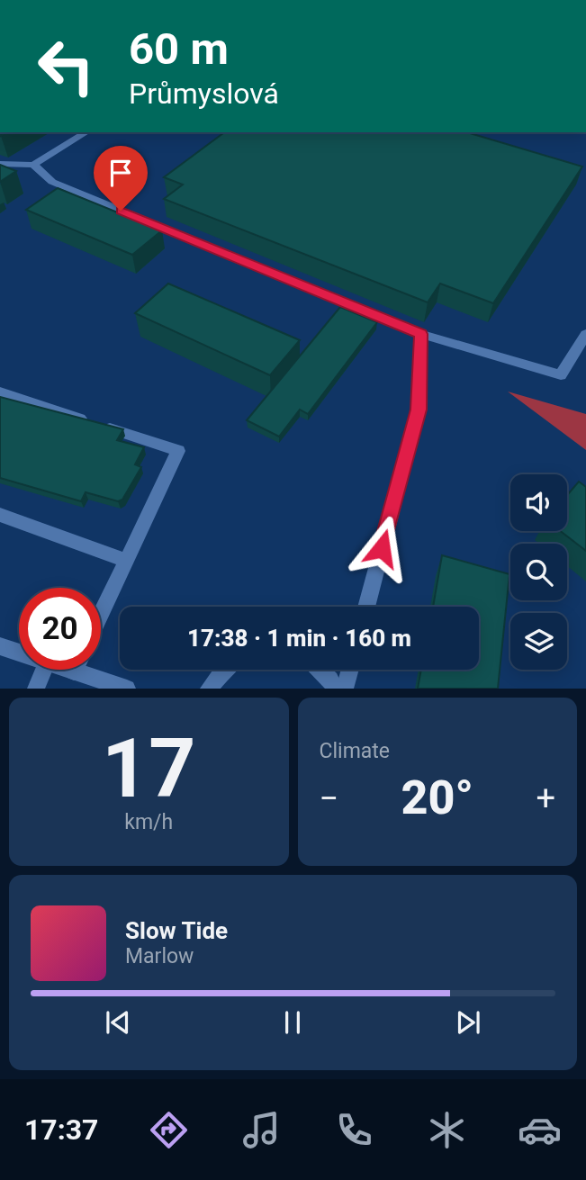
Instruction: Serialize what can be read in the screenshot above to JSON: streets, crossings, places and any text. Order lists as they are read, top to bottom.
{
  "page": {
    "turn": ["60 m", "Průmyslová"],
    "limit": "20",
    "trip": "17:38 · 1 min · 160 m",
    "tile": [
      ["17", "km/h"],
      "Climate"
    ],
    "heat": ["−", "20°", "+"],
    "song": ["Slow Tide", "Marlow"],
    "tabs": "17:37"
  }
}
